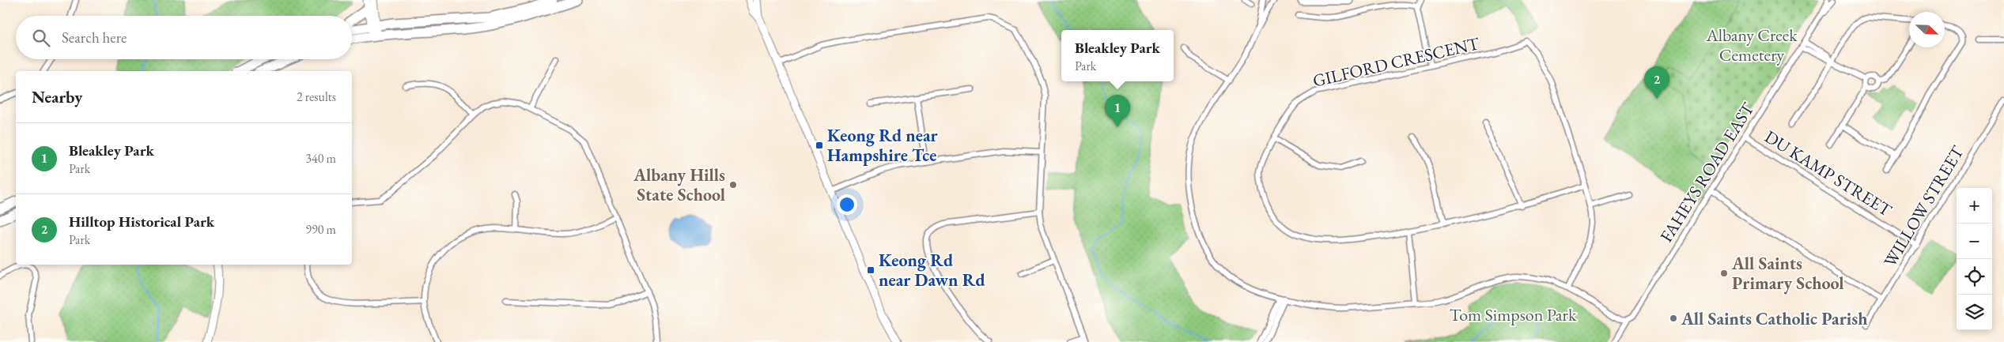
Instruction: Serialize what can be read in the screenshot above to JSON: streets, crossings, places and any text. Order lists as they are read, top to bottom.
{
  "streets": {
    "street": [
      "GILFORD CRESCENT",
      "FAHEYS ROAD EAST",
      "DU KAMP STREET",
      "WILLOW STREET"
    ]
  },
  "crossings": [
    ["FAHEYS ROAD EAST", "DU KAMP STREET"],
    ["DU KAMP STREET", "WILLOW STREET"]
  ],
  "parks": ["Albany Creek Cemetery", "Tom Simpson Park"],
  "places": {
    "transit": ["Keong Rd near Hampshire Tce", "Keong Rd near Dawn Rd"],
    "other": ["Albany Hills State School", "All Saints Primary School", "All Saints Catholic Parish"]
  },
  "north": "bottom right",
  "page": {
    "search": "Search here",
    "popup": ["Bleakley Park", "Park"],
    "pins": ["2", "1"],
    "heading": ["Nearby", "2 results"],
    "list": [
      {
        "mark": "1",
        "name": "Bleakley Park",
        "note": "Park",
        "value": "340 m"
      },
      {
        "mark": "2",
        "name": "Hilltop Historical Park",
        "note": "Park",
        "value": "990 m"
      }
    ],
    "map_buttons": ["+", "−"]
  }
}
